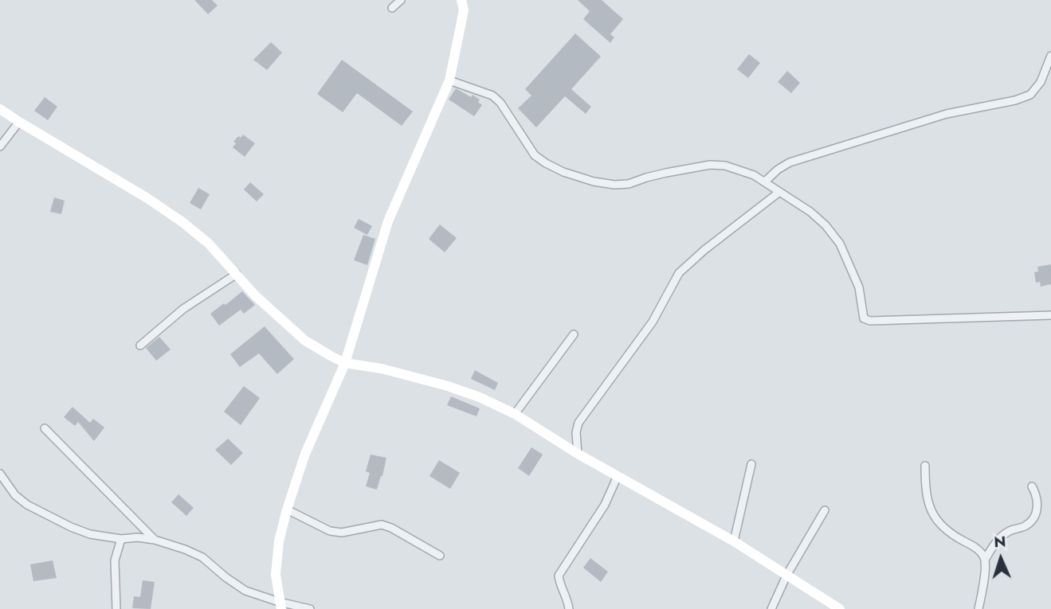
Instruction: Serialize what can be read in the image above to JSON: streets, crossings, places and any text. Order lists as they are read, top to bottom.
{
  "north": "top"
}
